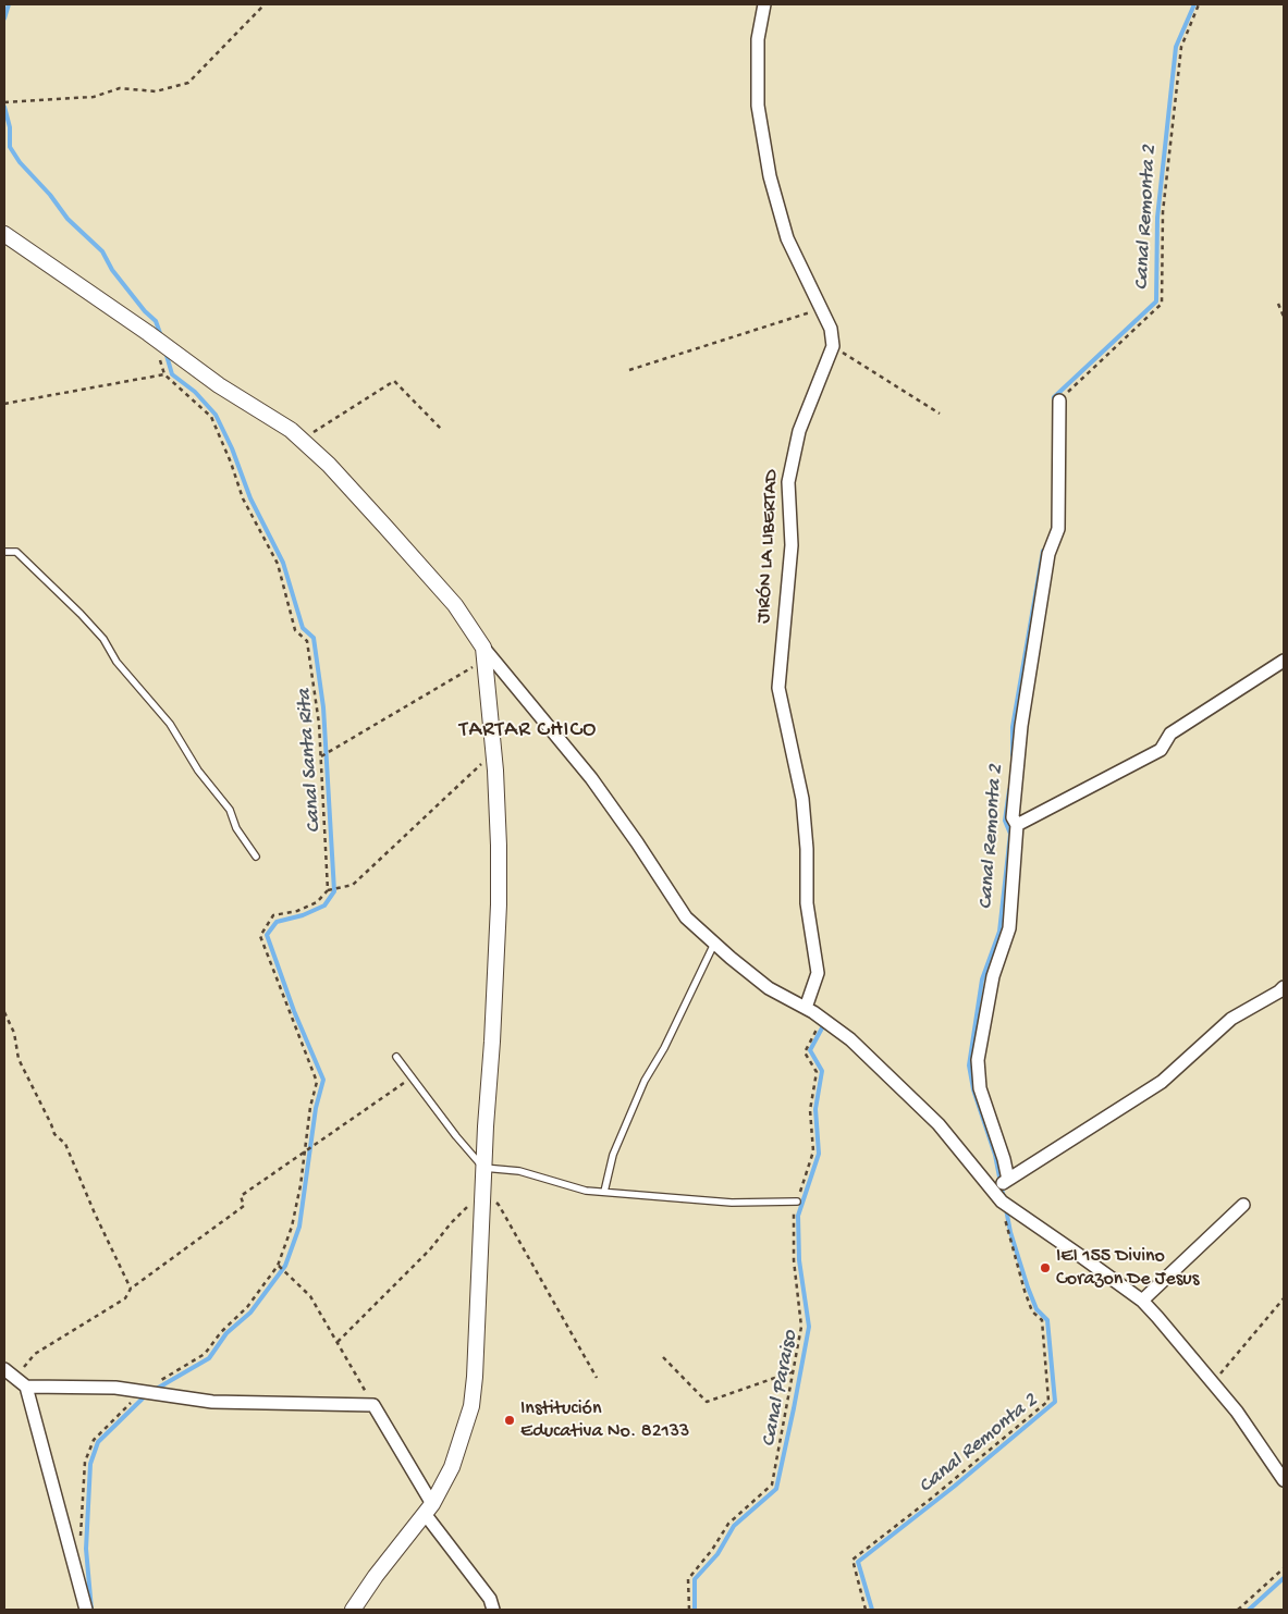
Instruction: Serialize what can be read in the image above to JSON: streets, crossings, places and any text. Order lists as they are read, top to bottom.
{
  "streets": {
    "street": ["JIRÓN LA LIBERTAD"]
  },
  "districts": ["TARTAR CHICO"],
  "water": ["Canal Remonta 2", "Canal Santa Rita", "Canal Paraiso"],
  "places": ["IEI 155 Divino Corazon De Jesus", "Institución Educativa No. 82133"]
}
